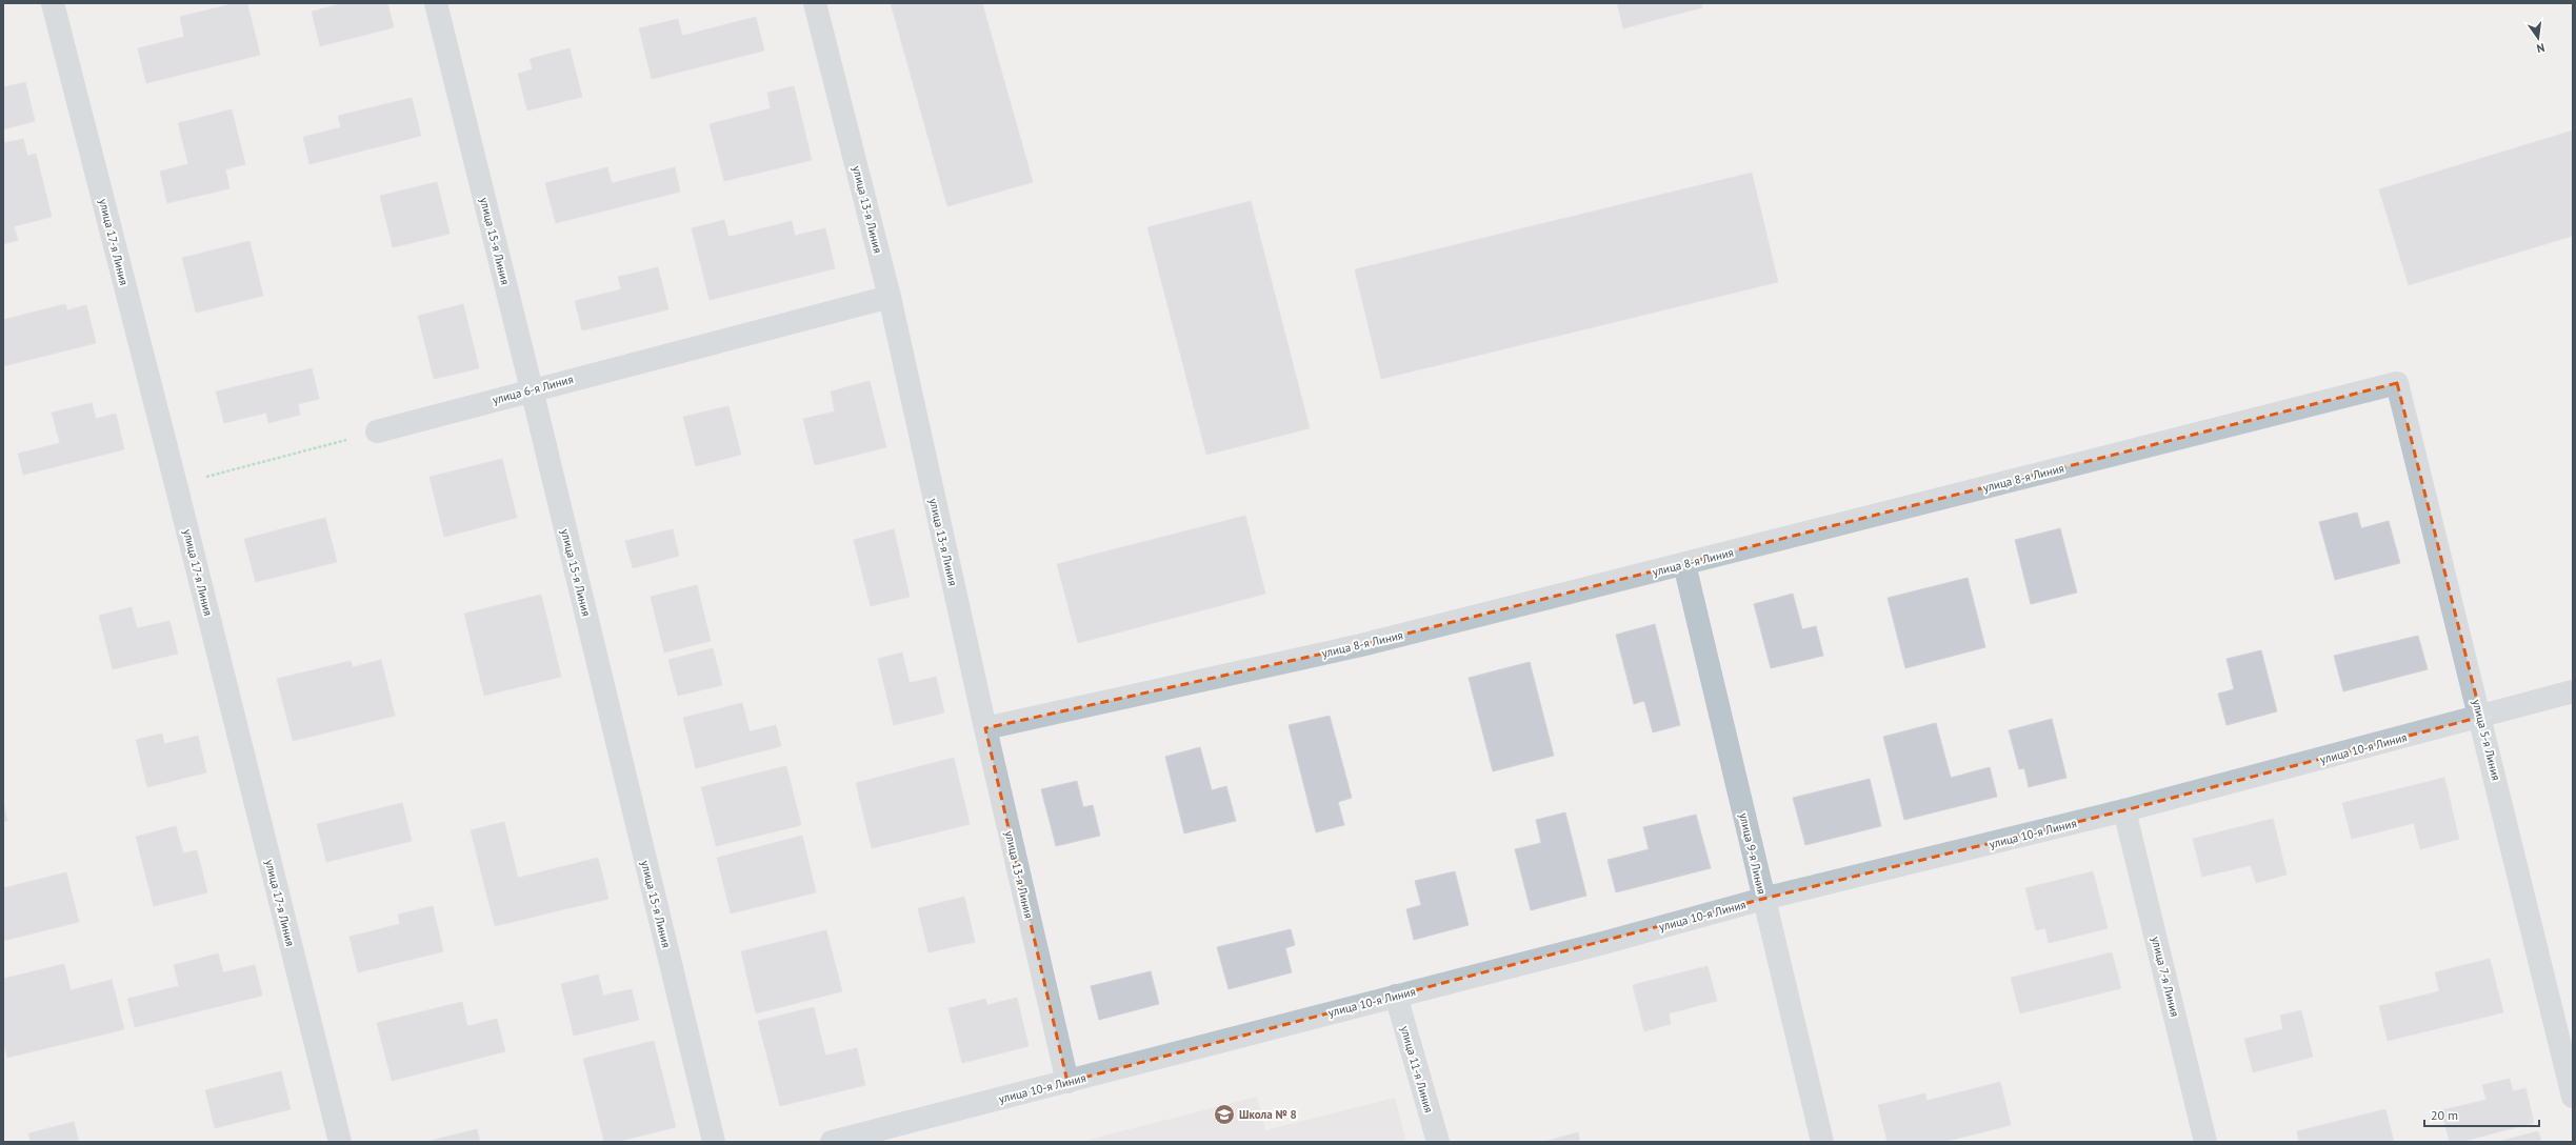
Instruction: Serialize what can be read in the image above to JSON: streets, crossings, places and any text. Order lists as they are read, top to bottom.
{
  "streets": {
    "street": [
      "улица 13-я Линия",
      "улица 15-я Линия",
      "улица 17-я Линия",
      "улица 6-я Линия",
      "улица 8-я Линия",
      "улица 5-я Линия",
      "улица 10-я Линия",
      "улица 9-я Линия",
      "улица 7-я Линия",
      "улица 11-я Линия"
    ]
  },
  "crossings": [
    ["улица 13-я Линия", "улица 6-я Линия"],
    ["улица 13-я Линия", "улица 8-я Линия"],
    ["улица 13-я Линия", "улица 10-я Линия"],
    ["улица 15-я Линия", "улица 6-я Линия"],
    ["улица 8-я Линия", "улица 5-я Линия"],
    ["улица 8-я Линия", "улица 9-я Линия"],
    ["улица 5-я Линия", "улица 10-я Линия"],
    ["улица 10-я Линия", "улица 9-я Линия"],
    ["улица 10-я Линия", "улица 7-я Линия"],
    ["улица 10-я Линия", "улица 11-я Линия"]
  ],
  "places": {
    "school or university": ["Школа № 8"]
  },
  "scale_bar": "20 m",
  "north": "bottom"
}
